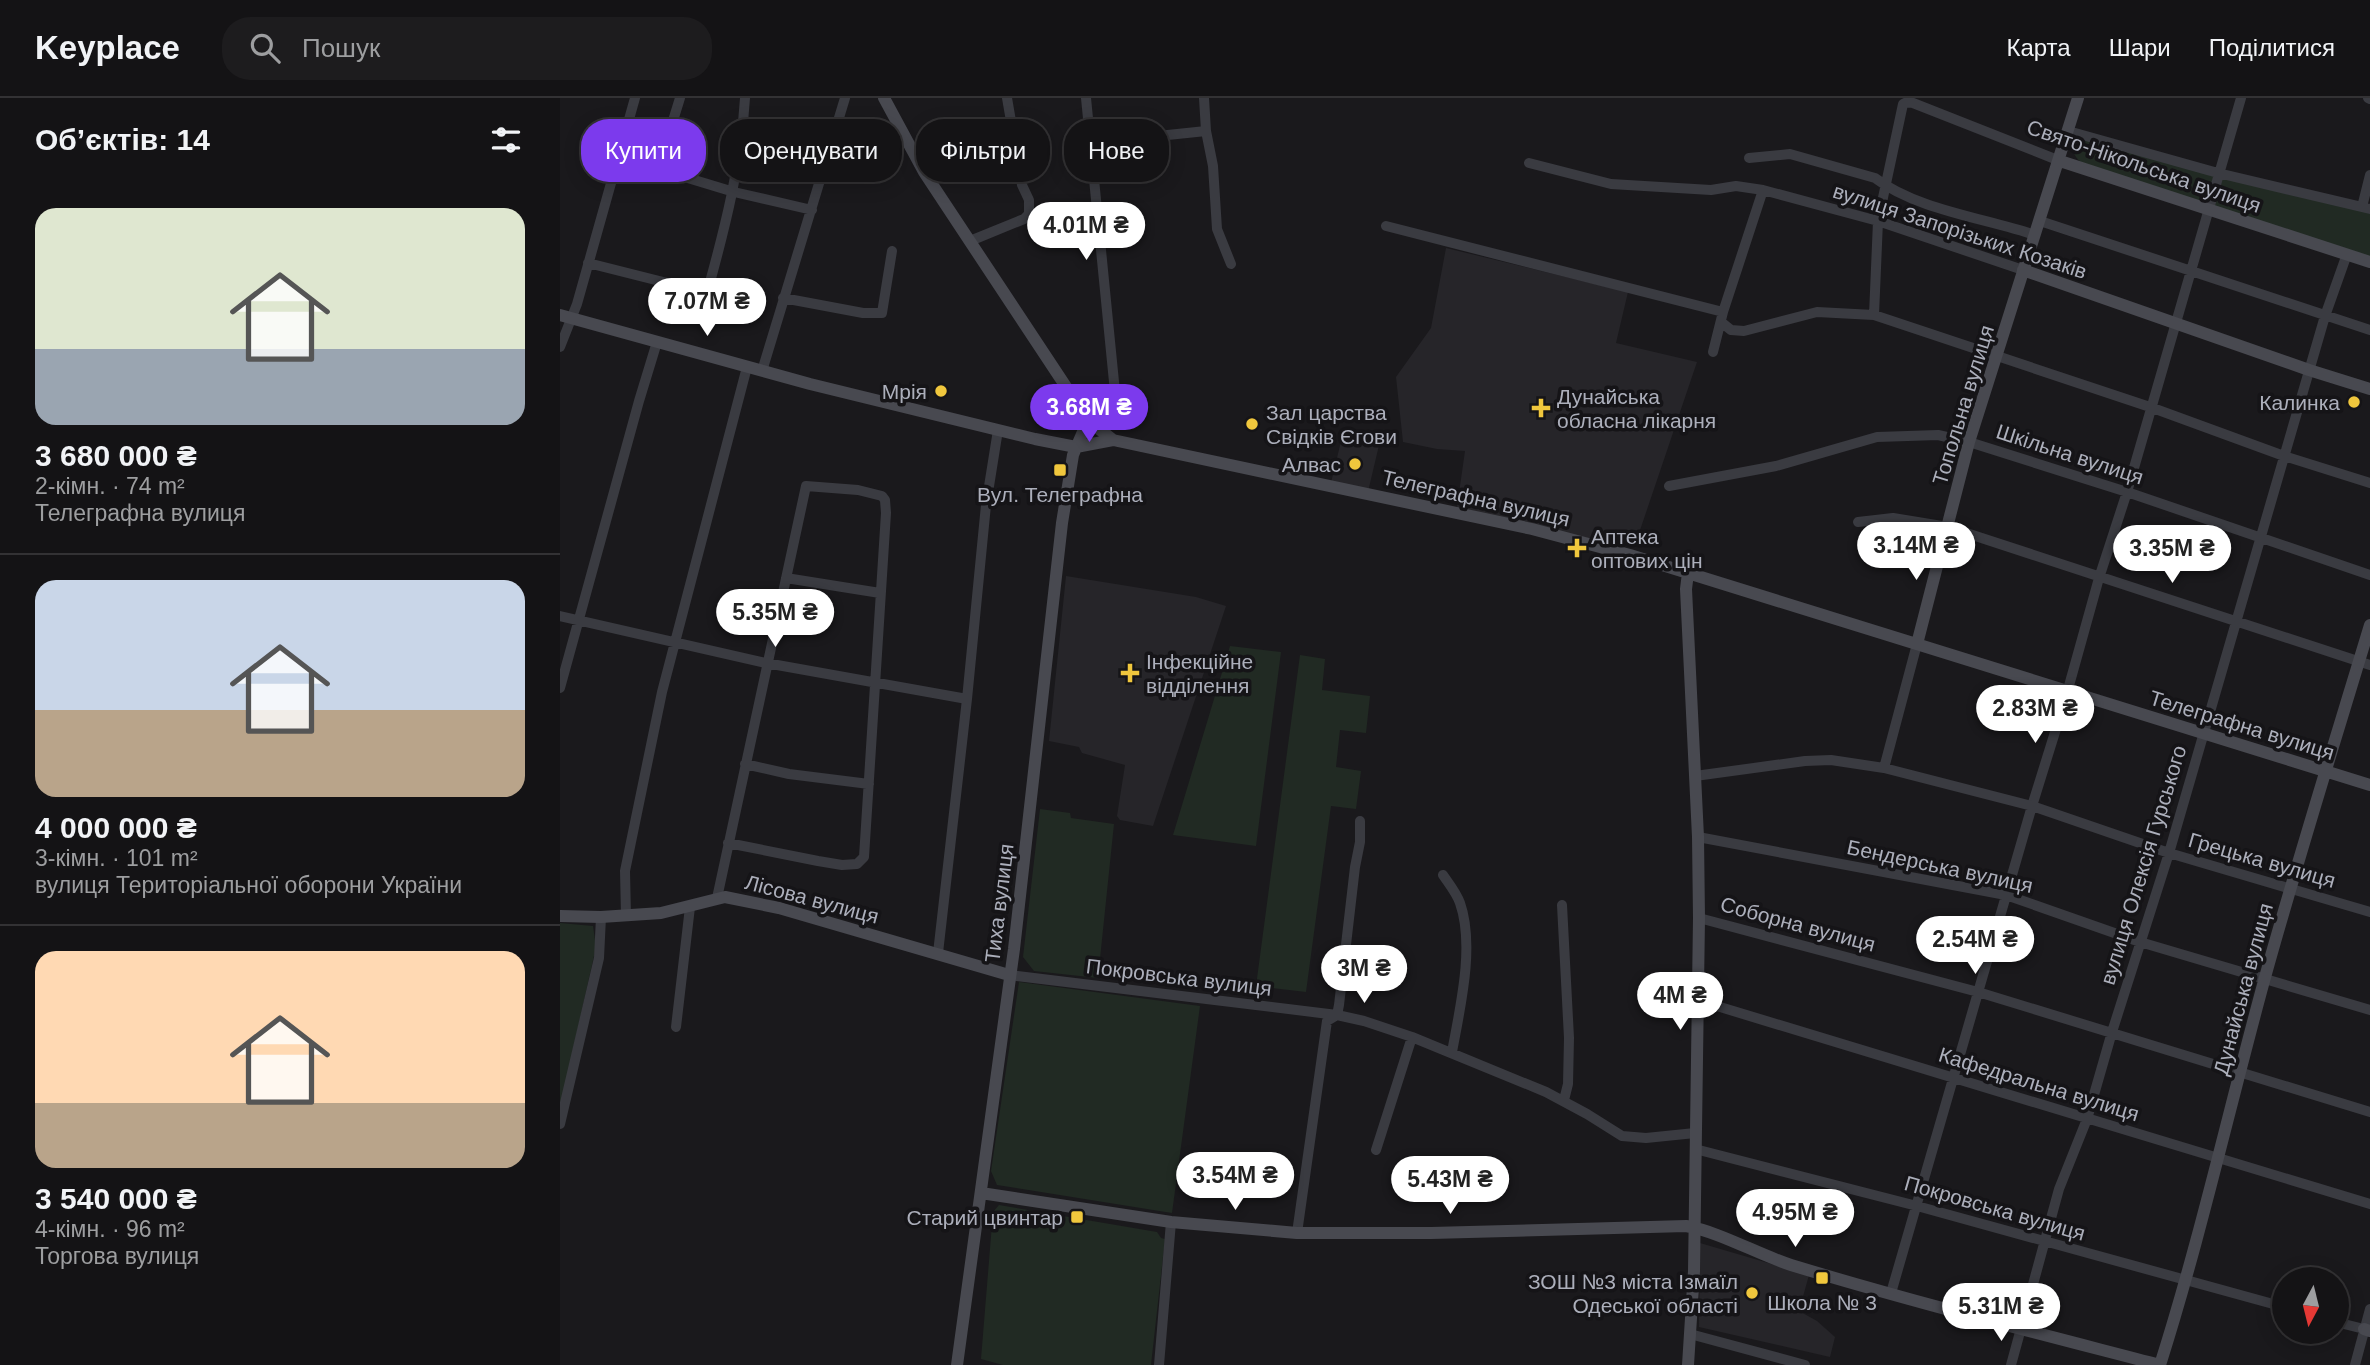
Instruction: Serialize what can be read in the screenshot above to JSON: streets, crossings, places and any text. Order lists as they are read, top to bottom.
{
  "streets": {
    "main road": [
      "Свято-Нікольська вулиця",
      "вулиця Запорізьких Козаків",
      "Топольна вулиця",
      "Телеграфна вулиця",
      "Лісова вулиця",
      "Тиха вулиця",
      "Дунайська вулиця"
    ],
    "street": [
      "Шкільна вулиця",
      "Грецька вулиця",
      "вулиця Олексія Гурського",
      "Бендерська вулиця",
      "Соборна вулиця",
      "Покровська вулиця",
      "Кафедральна вулиця"
    ]
  },
  "crossings": [
    ["Свято-Нікольська вулиця", "Топольна вулиця"],
    ["Свято-Нікольська вулиця", "вулиця Олексія Гурського"],
    ["вулиця Запорізьких Козаків", "Топольна вулиця"],
    ["вулиця Запорізьких Козаків", "вулиця Олексія Гурського"],
    ["Топольна вулиця", "Шкільна вулиця"],
    ["Топольна вулиця", "Телеграфна вулиця"],
    ["Топольна вулиця", "Грецька вулиця"],
    ["Шкільна вулиця", "вулиця Олексія Гурського"],
    ["Телеграфна вулиця", "вулиця Олексія Гурського"],
    ["Телеграфна вулиця", "Тиха вулиця"],
    ["Телеграфна вулиця", "Дунайська вулиця"],
    ["Грецька вулиця", "вулиця Олексія Гурського"],
    ["Грецька вулиця", "Дунайська вулиця"],
    ["вулиця Олексія Гурського", "Бендерська вулиця"],
    ["вулиця Олексія Гурського", "Соборна вулиця"],
    ["вулиця Олексія Гурського", "Покровська вулиця"],
    ["вулиця Олексія Гурського", "Кафедральна вулиця"],
    ["Бендерська вулиця", "Дунайська вулиця"],
    ["Лісова вулиця", "Тиха вулиця"],
    ["Лісова вулиця", "Покровська вулиця"],
    ["Тиха вулиця", "Покровська вулиця"],
    ["Соборна вулиця", "Дунайська вулиця"],
    ["Покровська вулиця", "Дунайська вулиця"],
    ["Дунайська вулиця", "Кафедральна вулиця"]
  ],
  "places": {
    "other": [
      "Мрія",
      "Калинка",
      "Зал царства Свідків Єгови",
      "Алвас",
      "ЗОШ №3 міста Ізмаїл Одеської області"
    ],
    "health": ["Дунайська обласна лікарня", "Аптека оптових цін", "Інфекційне відділення"],
    "transit": ["Вул. Телеграфна", "Старий цвинтар", "Школа № 3"]
  },
  "north": "bottom",
  "page": {
    "header": "Keyplace",
    "search": "Пошук",
    "nav": ["Карта", "Шари", "Поділитися"],
    "heading": "Об’єктів: 14",
    "chip": [
      "Купити",
      "Орендувати",
      "Фільтри",
      "Нове"
    ],
    "list": [
      {
        "name": "3 680 000 ₴",
        "note": "2-кімн. · 74 m² · Телеграфна вулиця"
      },
      {
        "name": "4 000 000 ₴",
        "note": "3-кімн. · 101 m² · вулиця Територіальної оборони України"
      },
      {
        "name": "3 540 000 ₴",
        "note": "4-кімн. · 96 m² · Торгова вулиця"
      }
    ],
    "price": [
      "4.01M ₴",
      "7.07M ₴",
      "3.68M ₴",
      "3.14M ₴",
      "3.35M ₴",
      "5.35M ₴",
      "2.83M ₴",
      "2.54M ₴",
      "3M ₴",
      "4M ₴",
      "3.54M ₴",
      "5.43M ₴",
      "4.95M ₴",
      "5.31M ₴"
    ]
  }
}
